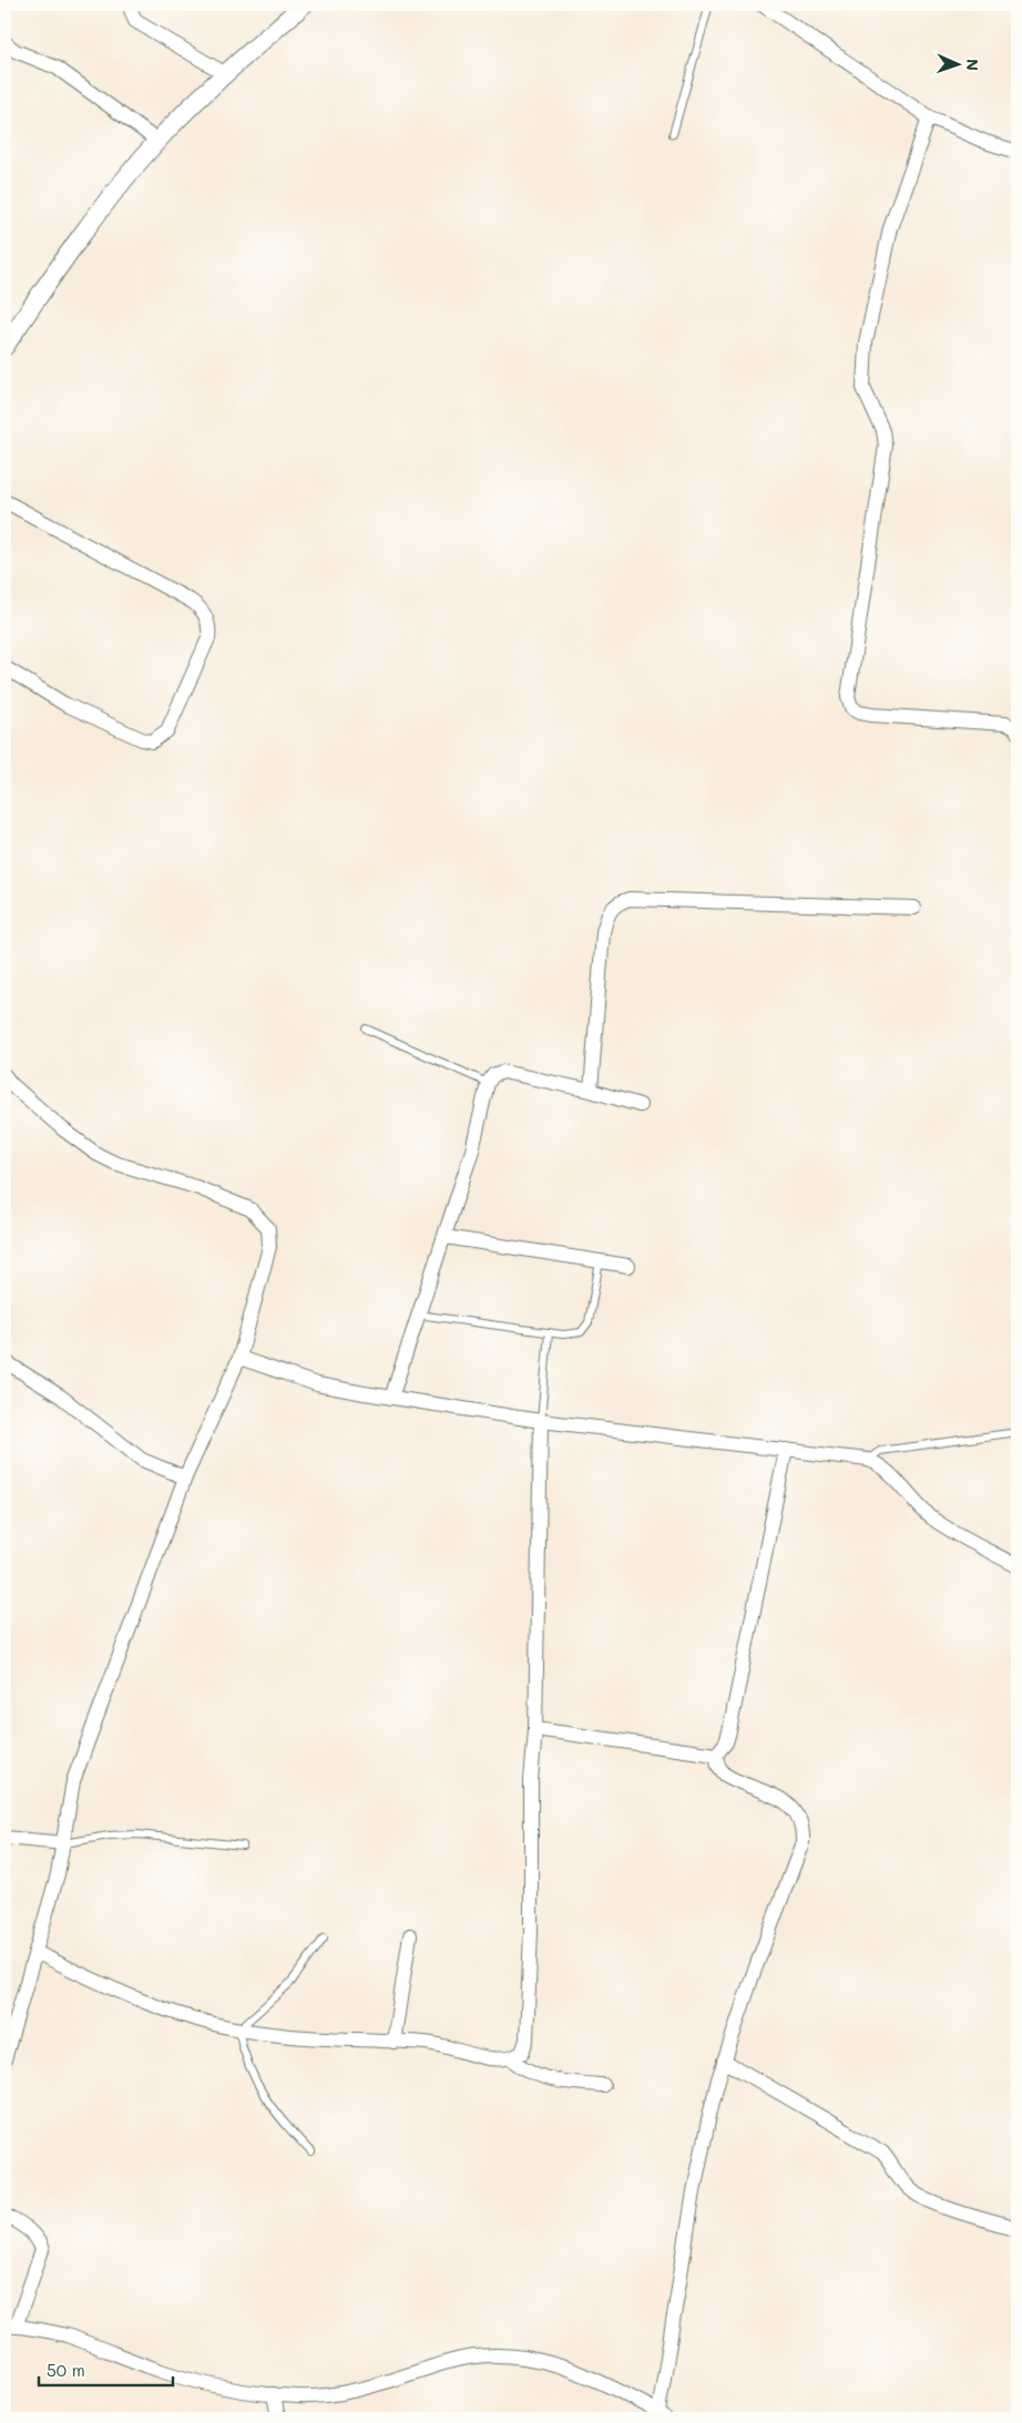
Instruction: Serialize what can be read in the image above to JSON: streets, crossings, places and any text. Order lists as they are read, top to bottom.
{
  "scale_bar": "50 m",
  "north": "right"
}
